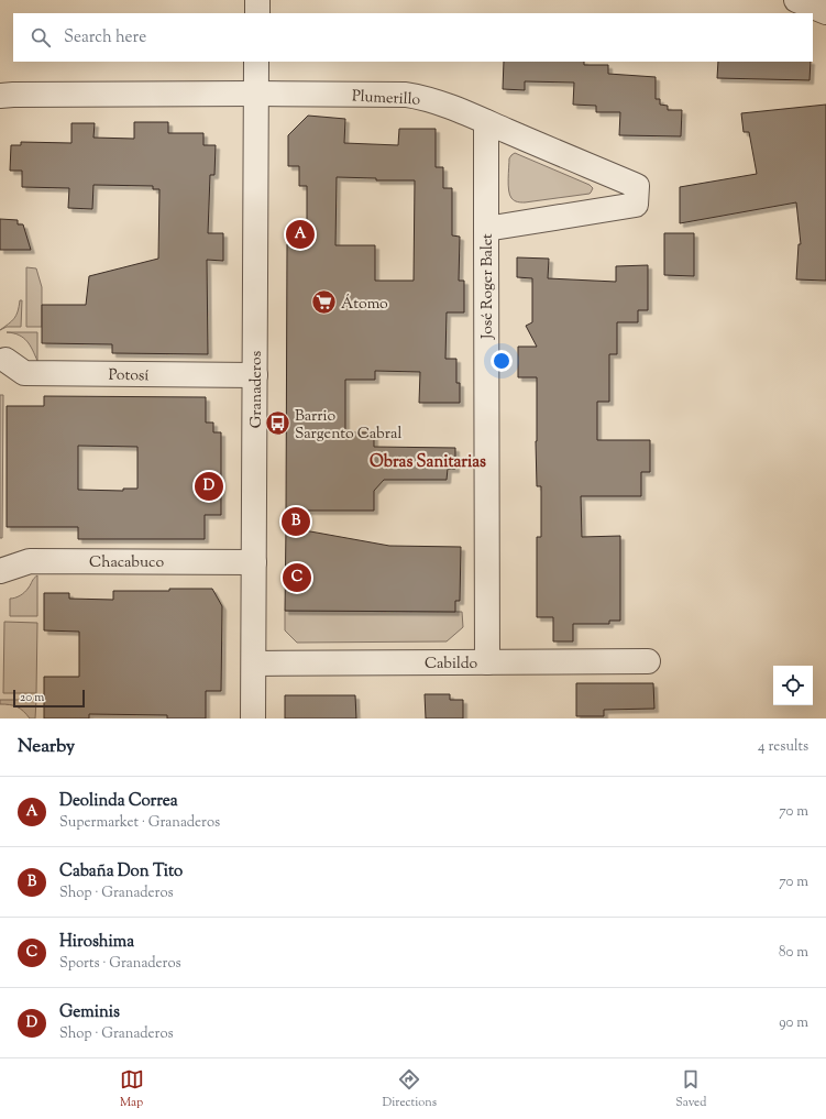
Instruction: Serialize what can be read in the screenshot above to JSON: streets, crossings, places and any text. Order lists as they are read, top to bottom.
{
  "streets": {
    "street": [
      "Plumerillo",
      "José Roger Balet",
      "Potosí",
      "Granaderos",
      "Chacabuco",
      "Cabildo"
    ]
  },
  "crossings": [
    ["Plumerillo", "José Roger Balet"],
    ["Plumerillo", "Granaderos"],
    ["José Roger Balet", "Cabildo"],
    ["Potosí", "Granaderos"],
    ["Granaderos", "Chacabuco"],
    ["Granaderos", "Cabildo"]
  ],
  "districts": ["Obras Sanitarias"],
  "places": {
    "supermarket": ["Átomo"],
    "bus stop": ["Barrio Sargento Cabral"]
  },
  "scale_bar": "20 m",
  "page": {
    "search": "Search here",
    "pins": [
      "A",
      "D",
      "B",
      "C"
    ],
    "scale": "20 m",
    "heading": ["Nearby", "4 results"],
    "list": [
      {
        "mark": "A",
        "name": "Deolinda Correa",
        "note": "Supermarket · Granaderos",
        "value": "70 m"
      },
      {
        "mark": "B",
        "name": "Cabaña Don Tito",
        "note": "Shop · Granaderos",
        "value": "70 m"
      },
      {
        "mark": "C",
        "name": "Hiroshima",
        "note": "Sports · Granaderos",
        "value": "80 m"
      },
      {
        "mark": "D",
        "name": "Geminis",
        "note": "Shop · Granaderos",
        "value": "90 m"
      }
    ],
    "nav": ["Map", "Directions", "Saved"]
  }
}
